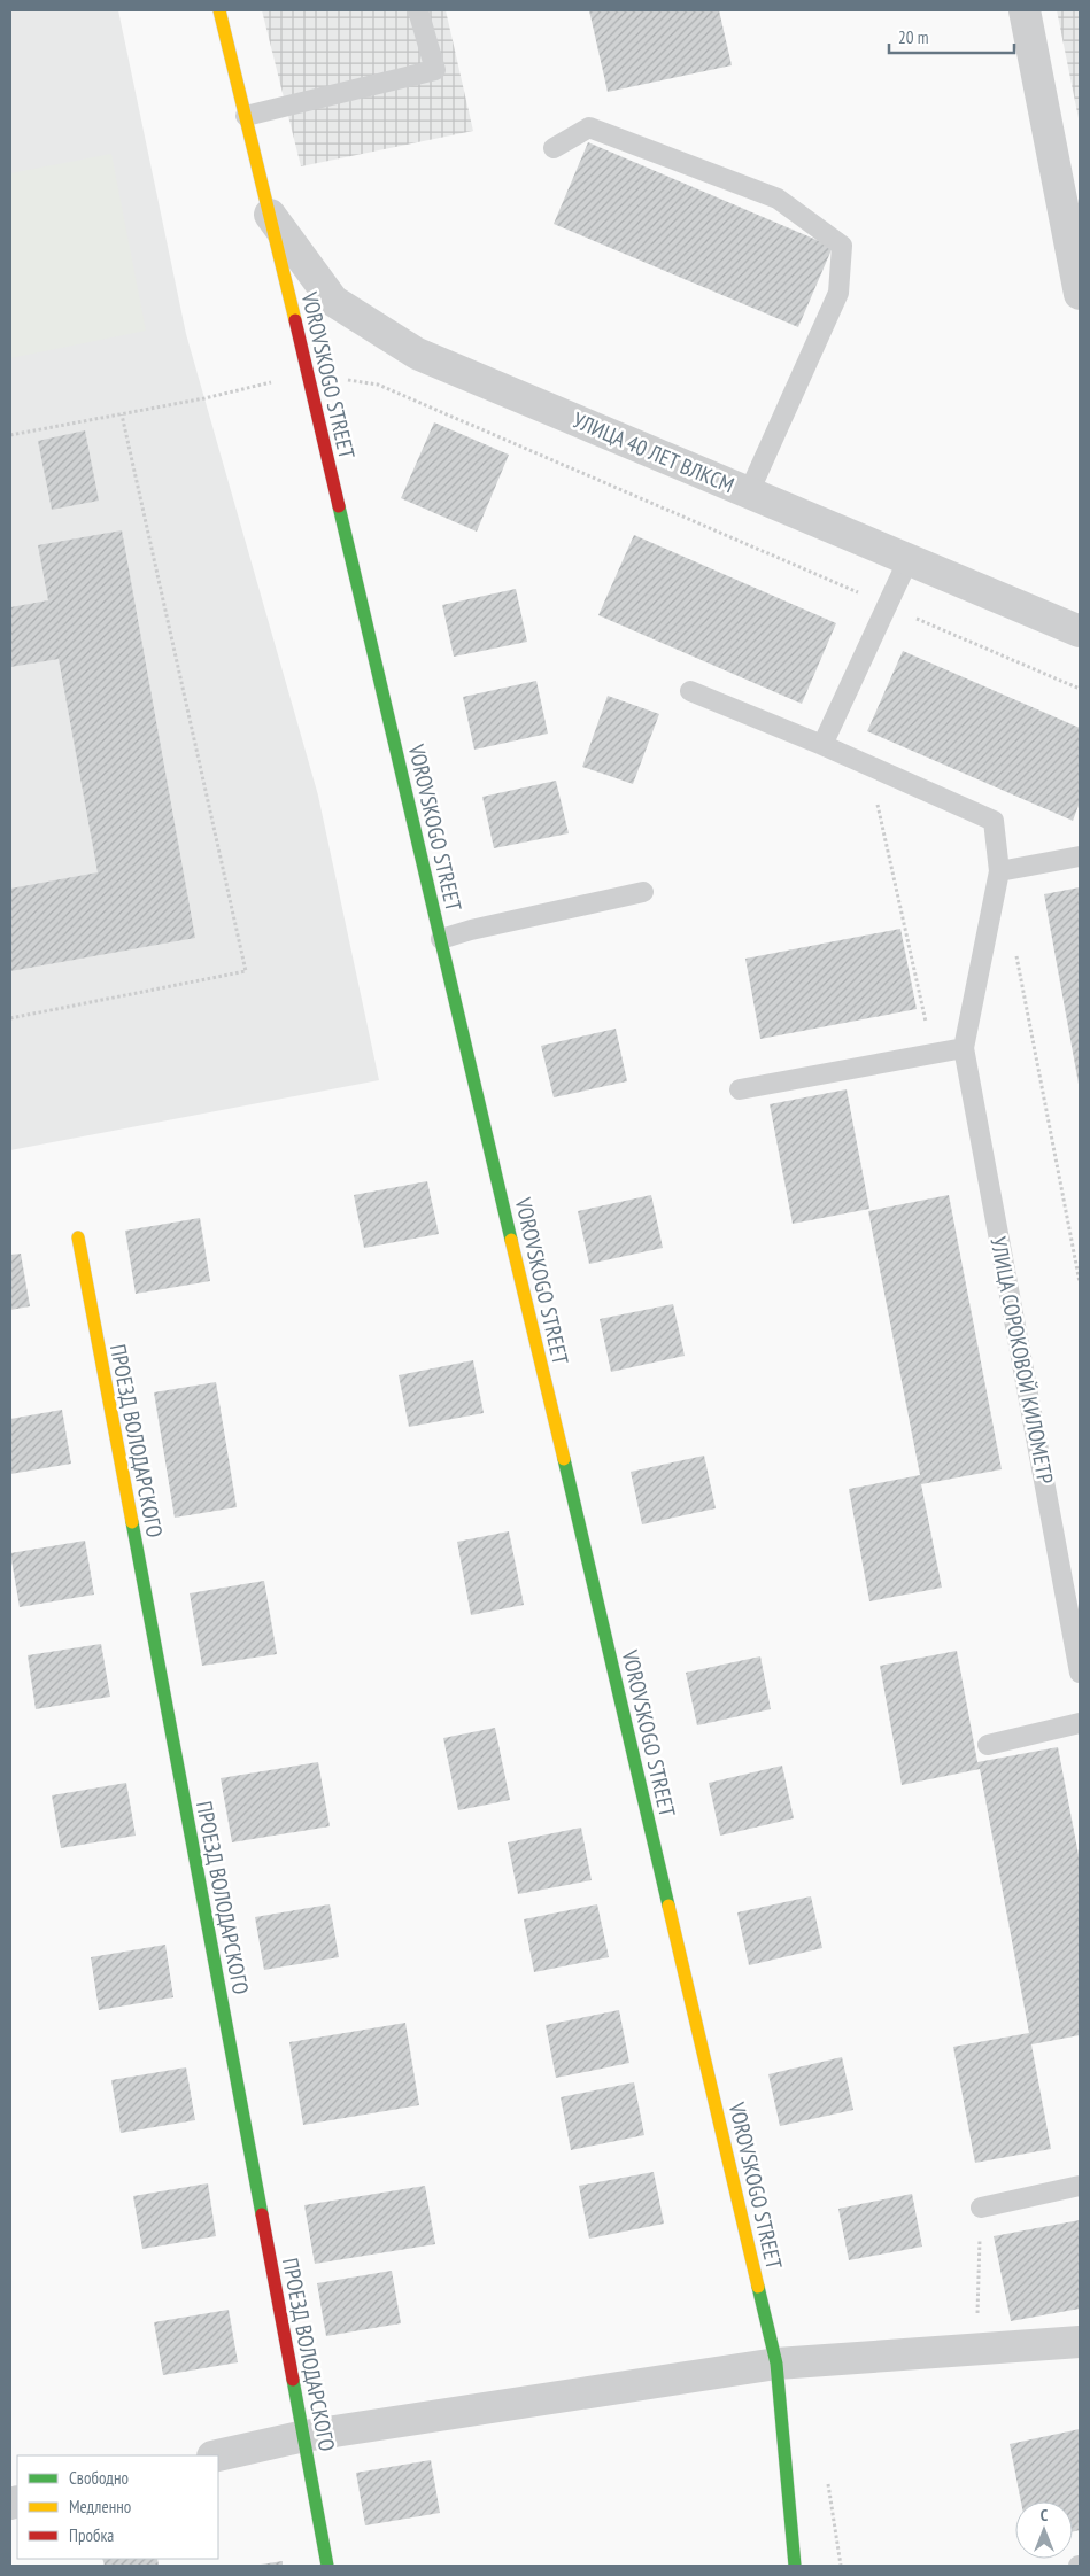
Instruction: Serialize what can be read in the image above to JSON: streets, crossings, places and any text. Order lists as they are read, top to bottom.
{
  "streets": {
    "street": ["VOROVSKOGO STREET", "УЛИЦА 40 ЛЕТ ВЛКСМ", "ПРОЕЗД ВОЛОДАРСКОГО"],
    "lane": ["УЛИЦА СОРОКОВОЙ КИЛОМЕТР"]
  },
  "crossings": [
    ["VOROVSKOGO STREET", "УЛИЦА 40 ЛЕТ ВЛКСМ"]
  ],
  "legend": ["Свободно", "Медленно", "Пробка"],
  "scale_bar": "20 m",
  "north": "top"
}
